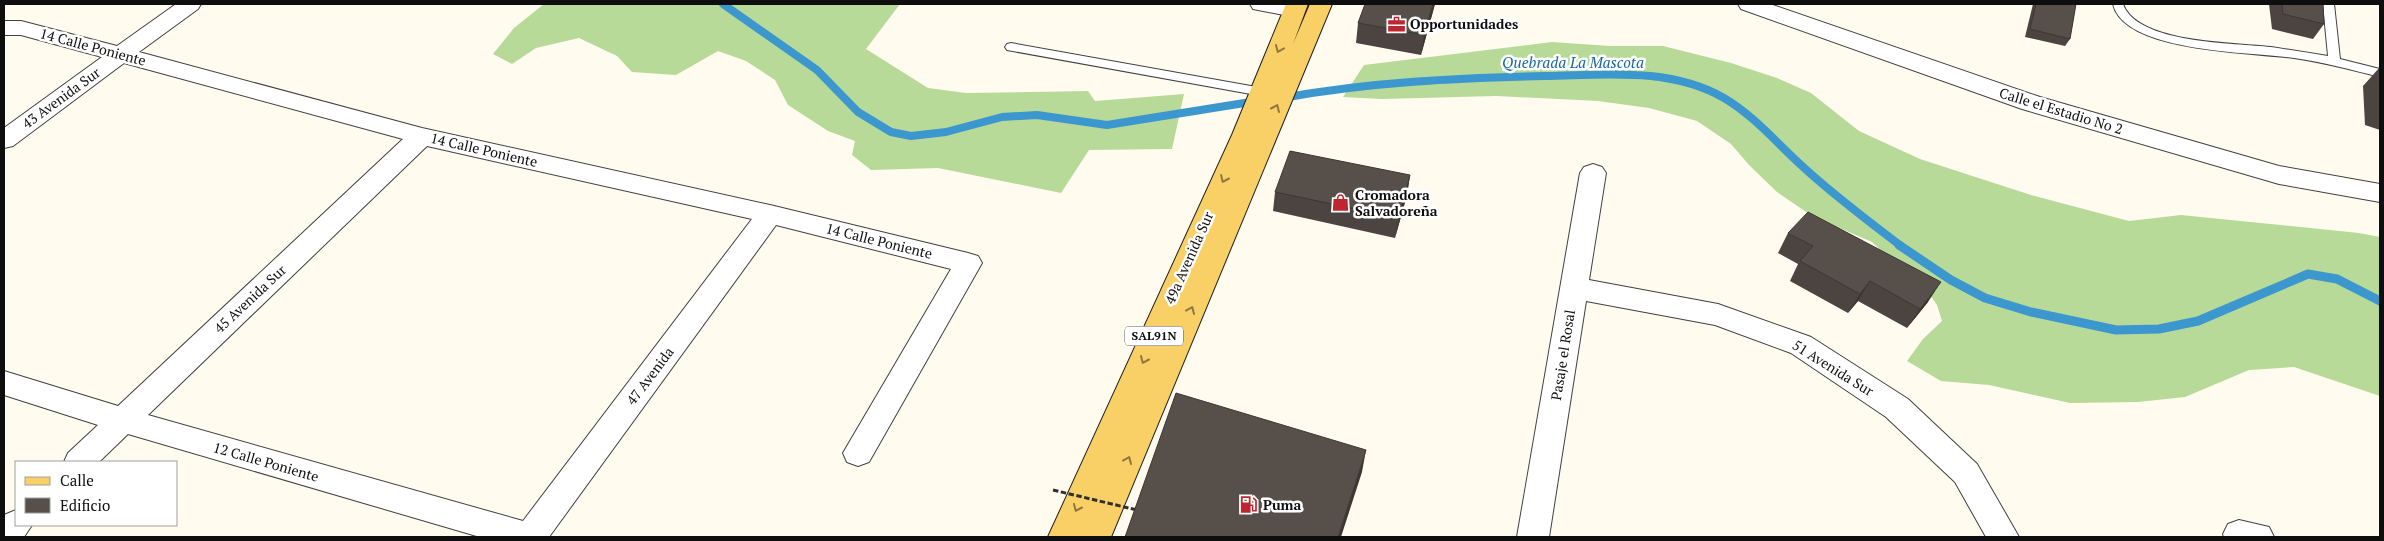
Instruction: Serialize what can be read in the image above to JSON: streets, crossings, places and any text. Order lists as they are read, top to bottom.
{
  "streets": {
    "main road": ["49a Avenida Sur", "SAL91N"],
    "street": [
      "14 Calle Poniente",
      "43 Avenida Sur",
      "Calle el Estadio No 2",
      "45 Avenida Sur",
      "Pasaje el Rosal",
      "51 Avenida Sur",
      "47 Avenida",
      "12 Calle Poniente"
    ]
  },
  "crossings": [
    ["14 Calle Poniente", "43 Avenida Sur"],
    ["14 Calle Poniente", "45 Avenida Sur"],
    ["14 Calle Poniente", "47 Avenida"],
    ["45 Avenida Sur", "12 Calle Poniente"],
    ["Pasaje el Rosal", "51 Avenida Sur"],
    ["47 Avenida", "12 Calle Poniente"]
  ],
  "water": ["Quebrada La Mascota"],
  "places": {
    "office": ["Opportunidades"],
    "shop": ["Cromadora Salvadoreña"],
    "fuel station": ["Puma"]
  },
  "legend": ["Calle", "Edificio"]
}
